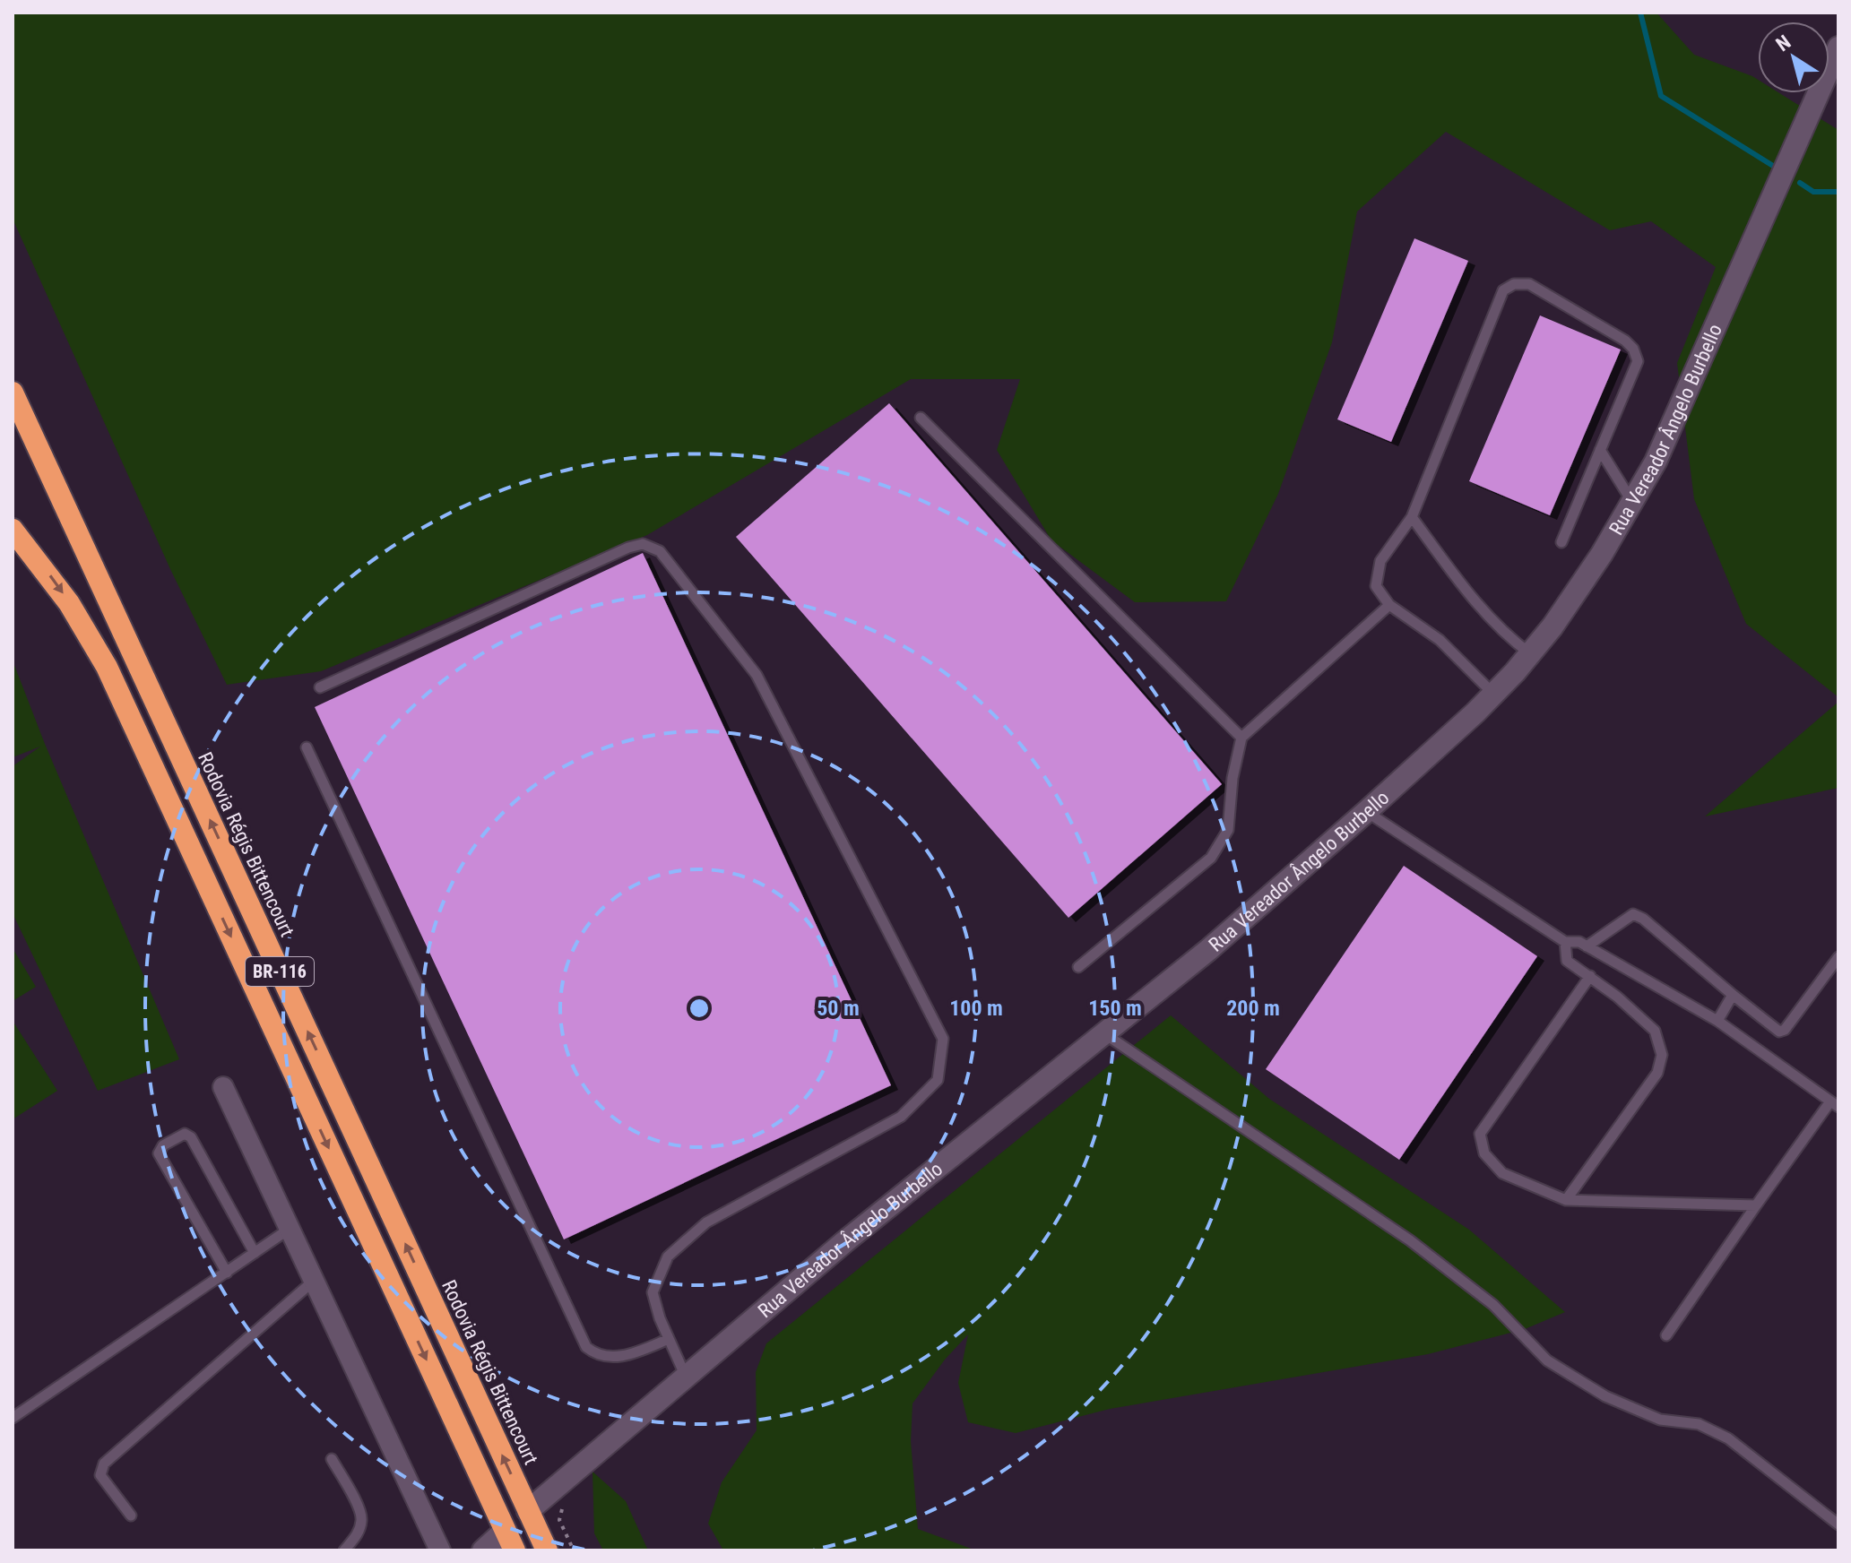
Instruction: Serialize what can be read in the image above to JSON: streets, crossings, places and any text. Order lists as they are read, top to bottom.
{
  "streets": {
    "highway": ["Rodovia Régis Bittencourt", "BR-116"],
    "main road": ["Rua Vereador Ângelo Burbello"]
  },
  "crossings": [
    ["Rua Vereador Ângelo Burbello", "Rodovia Régis Bittencourt"]
  ],
  "north": "top left",
  "rings": [
    "50 m",
    "100 m",
    "150 m",
    "200 m"
  ]
}
